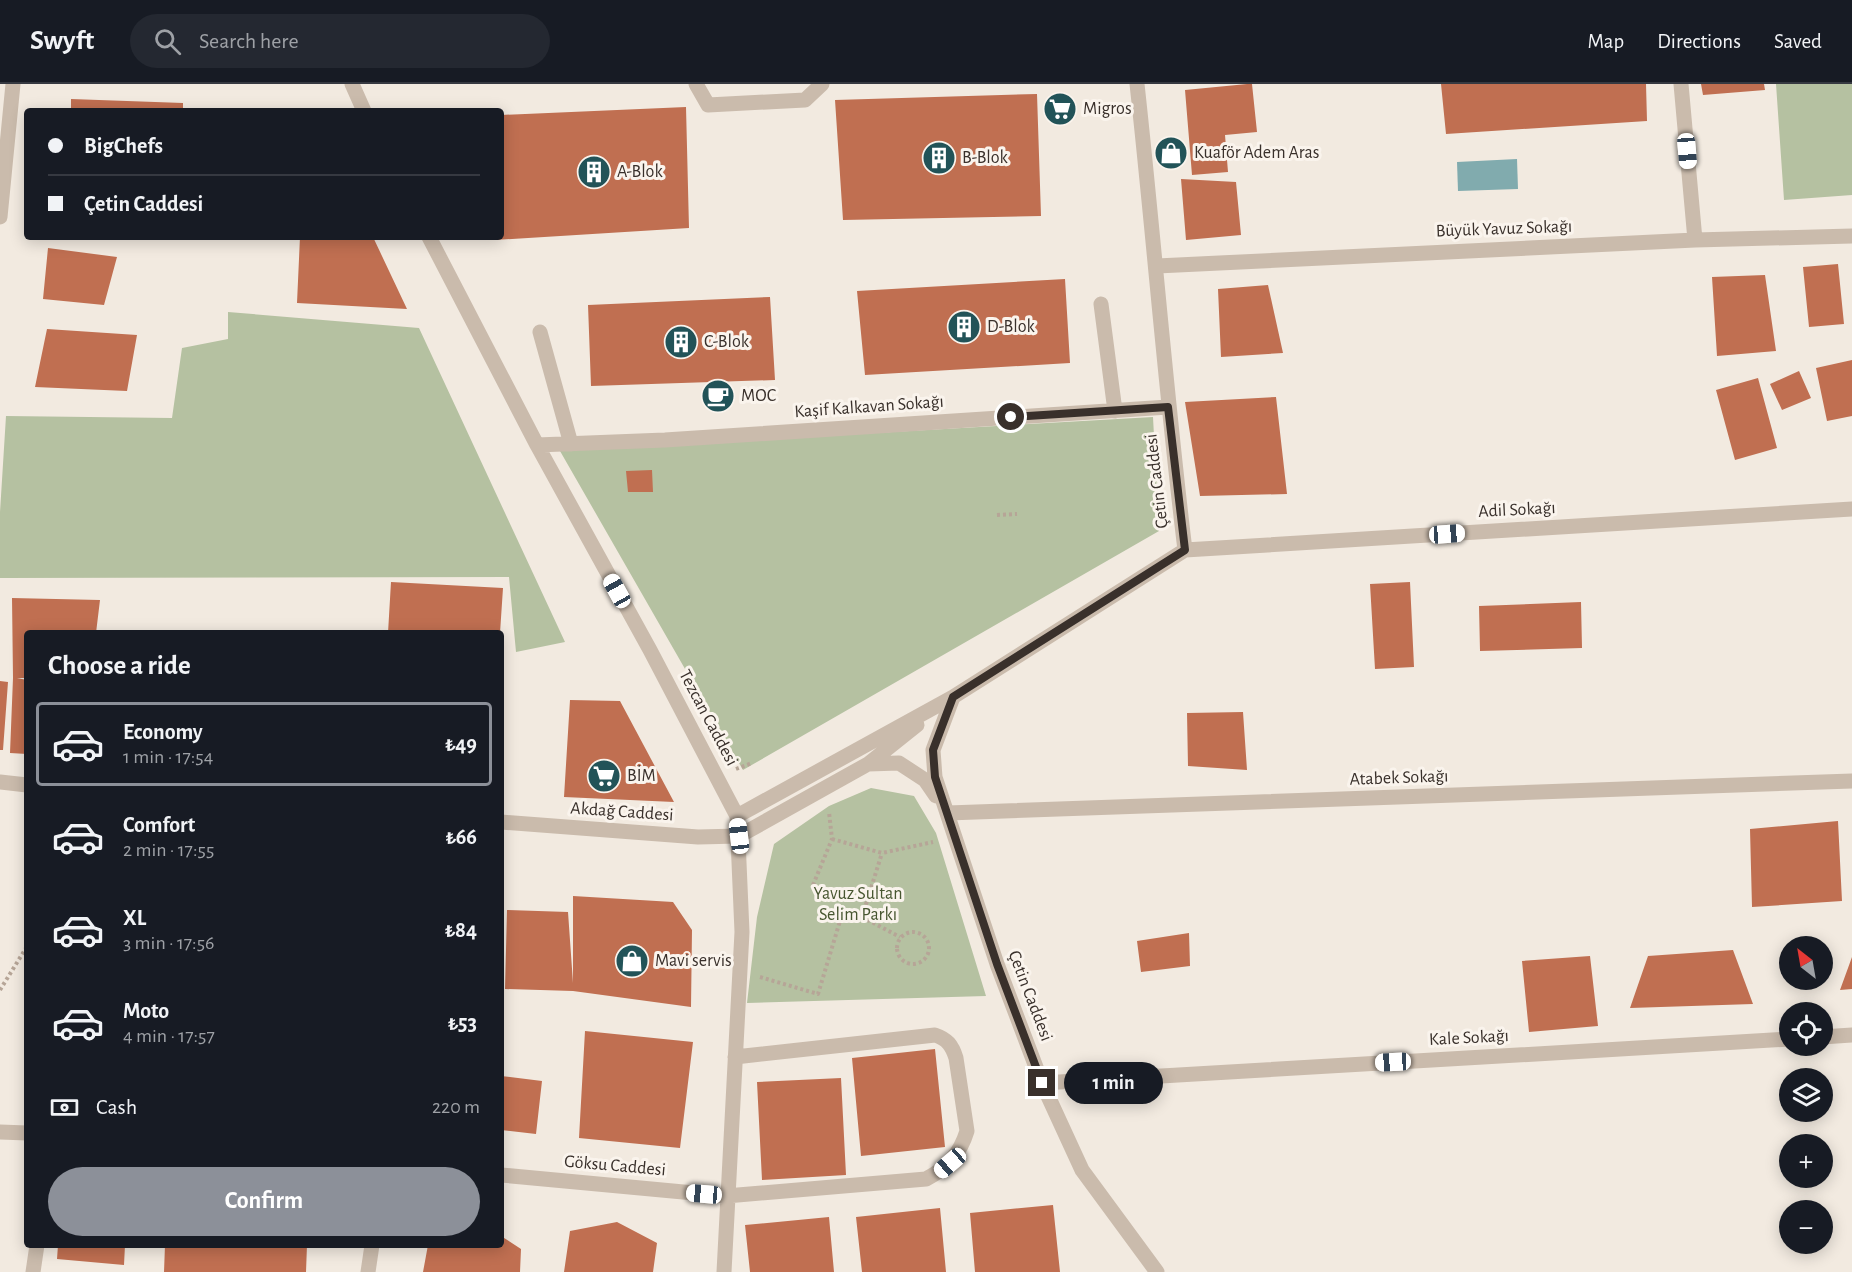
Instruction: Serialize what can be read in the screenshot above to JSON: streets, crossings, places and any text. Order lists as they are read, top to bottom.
{
  "streets": {
    "street": [
      "Büyük Yavuz Sokağı",
      "Kaşif Kalkavan Sokağı",
      "Çetin Caddesi",
      "Adil Sokağı",
      "Tezcan Caddesi",
      "Atabek Sokağı",
      "Akdağ Caddesi",
      "Kale Sokağı",
      "Göksu Caddesi"
    ]
  },
  "crossings": [
    ["Büyük Yavuz Sokağı", "Çetin Caddesi"],
    ["Kaşif Kalkavan Sokağı", "Çetin Caddesi"],
    ["Kaşif Kalkavan Sokağı", "Tezcan Caddesi"],
    ["Çetin Caddesi", "Adil Sokağı"],
    ["Çetin Caddesi", "Tezcan Caddesi"],
    ["Çetin Caddesi", "Atabek Sokağı"],
    ["Çetin Caddesi", "Akdağ Caddesi"],
    ["Çetin Caddesi", "Kale Sokağı"],
    ["Tezcan Caddesi", "Akdağ Caddesi"],
    ["Tezcan Caddesi", "Göksu Caddesi"]
  ],
  "parks": ["Yavuz Sultan Selim Parkı"],
  "places": {
    "supermarket": ["Migros", "BİM"],
    "shop": ["Kuaför Adem Aras", "Mavi servis"],
    "building": [
      "B-Blok",
      "A-Blok",
      "D-Blok",
      "C-Blok"
    ],
    "cafe": ["MOC"]
  },
  "north": "top left",
  "page": {
    "header": "Swyft",
    "search": "Search here",
    "nav": ["Map", "Directions", "Saved"],
    "banner": ["BigChefs", "Çetin Caddesi"],
    "heading": "Choose a ride",
    "list": [
      {
        "name": "Economy",
        "note": "1 min · 17:54",
        "value": "₺49"
      },
      {
        "name": "Comfort",
        "note": "2 min · 17:55",
        "value": "₺66"
      },
      {
        "name": "XL",
        "note": "3 min · 17:56",
        "value": "₺84"
      },
      {
        "name": "Moto",
        "note": "4 min · 17:57",
        "value": "₺53"
      }
    ],
    "map_buttons": ["+", "−"],
    "bubble": "1 min",
    "pay": ["Cash", "220 m"],
    "buttons": "Confirm"
  }
}
